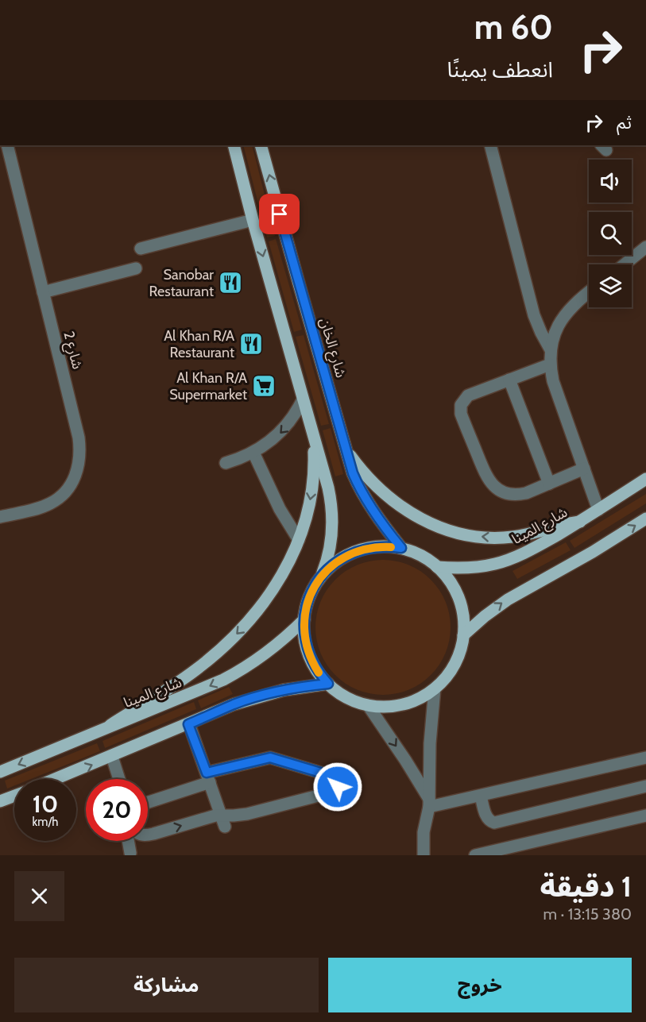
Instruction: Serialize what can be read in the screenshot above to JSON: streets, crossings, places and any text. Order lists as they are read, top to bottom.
{
  "streets": {
    "main road": ["شارع الخان", "شارع المينا"],
    "street": ["شارع 2"]
  },
  "crossings": [
    ["شارع الخان", "شارع المينا"]
  ],
  "places": {
    "restaurant": ["Sanobar Restaurant", "Al Khan R/A Restaurant"],
    "supermarket": ["Al Khan R/A Supermarket"]
  },
  "page": {
    "turn": ["60 m", "انعطف يمينًا"],
    "then": "ثم",
    "speed": "10 km/h",
    "limit": "20",
    "heading": ["1 دقيقة", "380 m · 13:15"],
    "buttons": ["خروج", "مشاركة"]
  }
}
